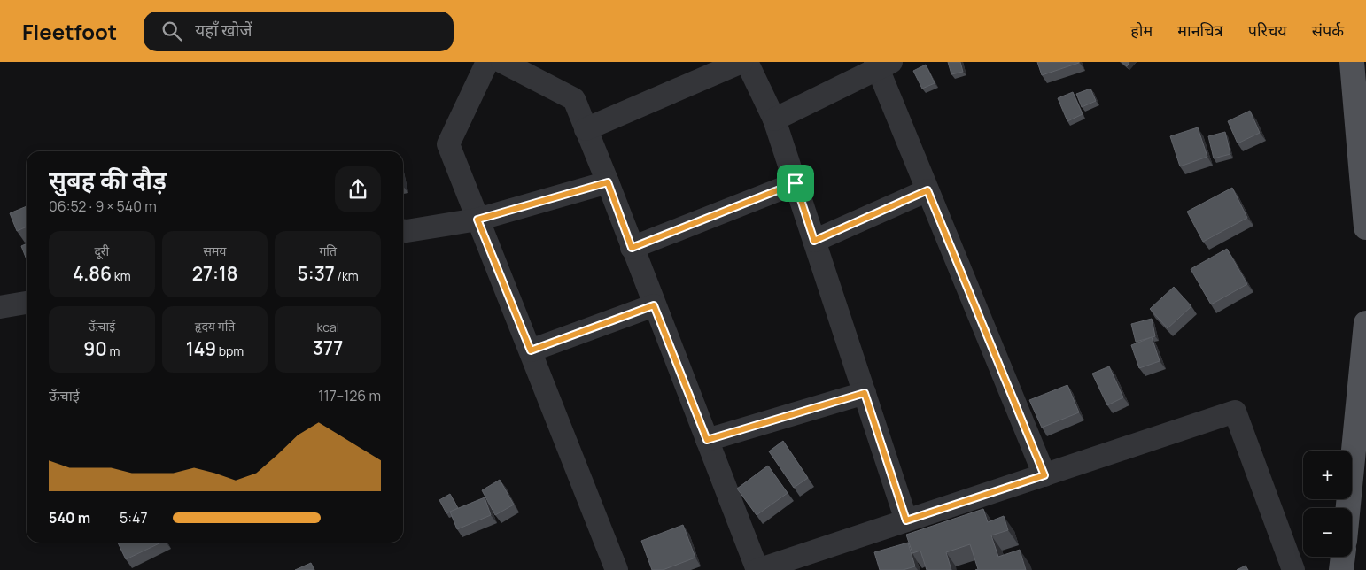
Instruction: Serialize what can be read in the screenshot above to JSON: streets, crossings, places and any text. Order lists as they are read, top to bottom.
{
  "page": {
    "header": "Fleetfoot",
    "search": "यहाँ खोजें",
    "nav": [
      "होम",
      "मानचित्र",
      "परिचय",
      "संपर्क"
    ],
    "heading": ["सुबह की दौड़", "06:52 · 9 × 540 m"],
    "stats": [
      ["दूरी", "4.86 km"],
      ["समय", "27:18"],
      ["गति", "5:37 /km"],
      ["ऊँचाई", "90 m"],
      ["हृदय गति", "149 bpm"],
      ["kcal", "377"]
    ],
    "chart": ["ऊँचाई", "117–126 m"],
    "map_buttons": ["+", "−"],
    "list": [
      {
        "name": "540 m",
        "note": "5:47"
      }
    ]
  }
}
